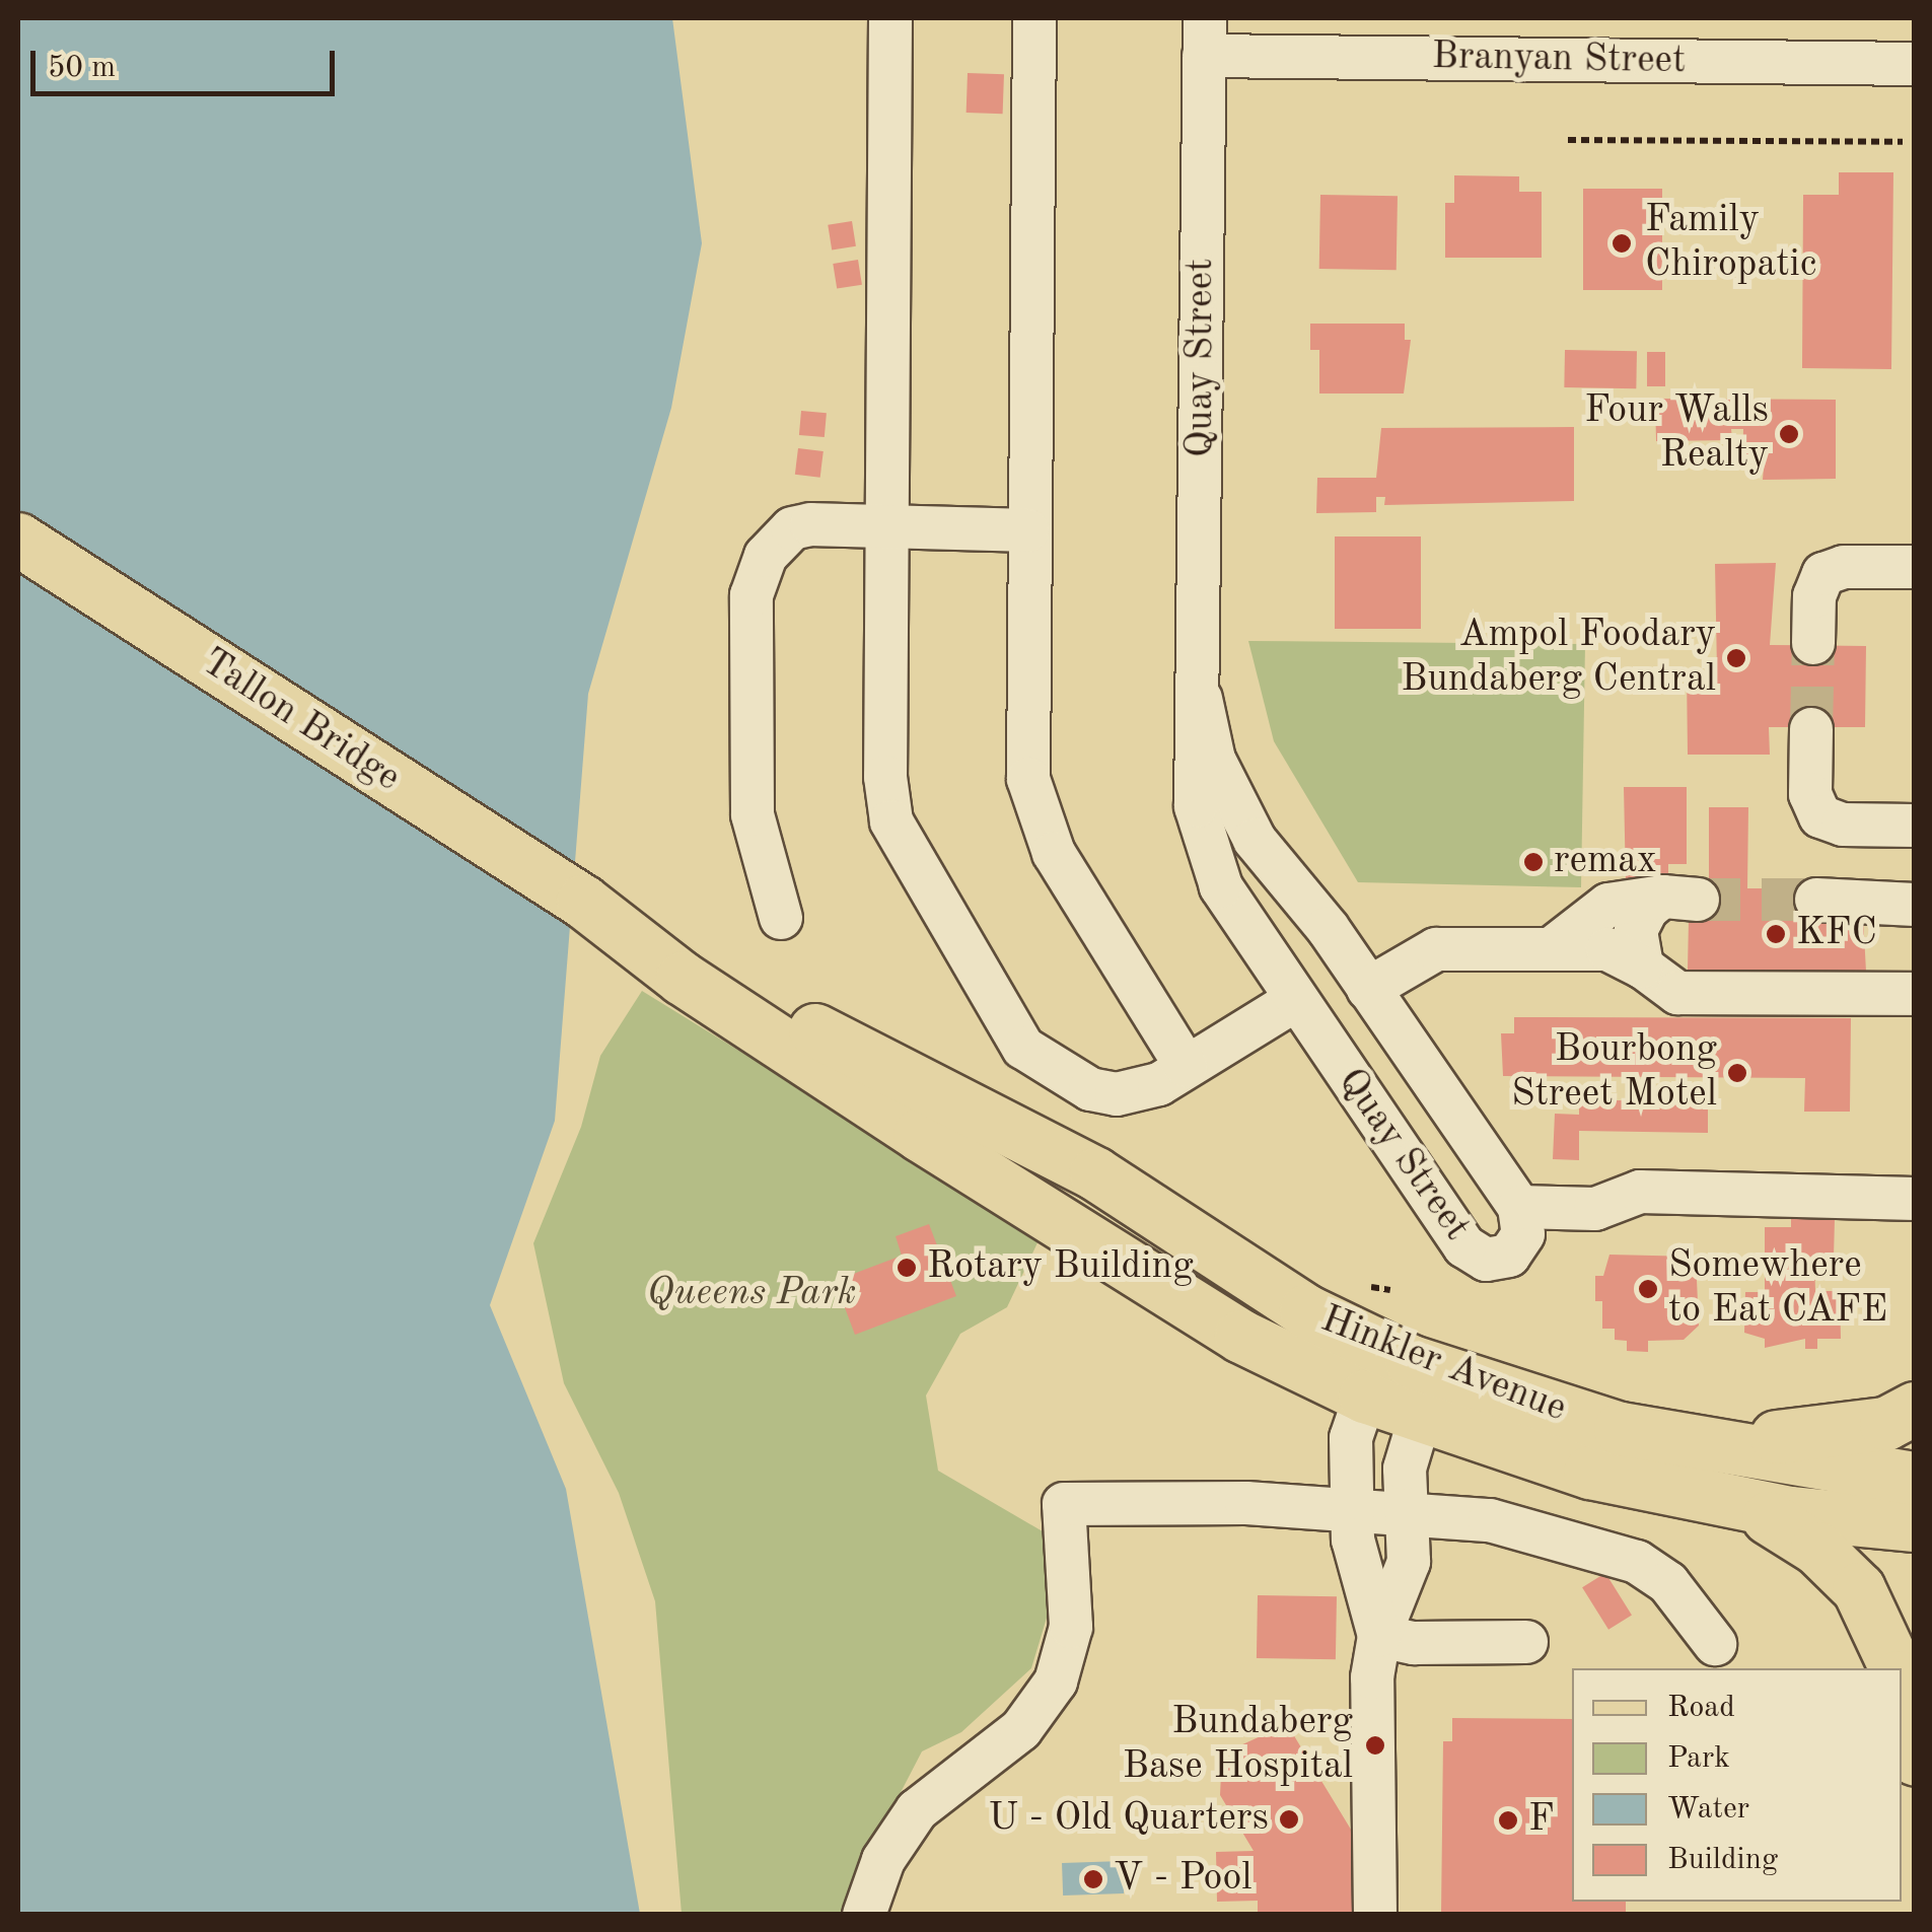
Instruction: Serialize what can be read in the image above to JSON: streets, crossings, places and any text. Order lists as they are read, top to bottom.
{
  "streets": {
    "main road": ["Tallon Bridge", "Hinkler Avenue"],
    "street": ["Branyan Street", "Quay Street"]
  },
  "crossings": [
    ["Branyan Street", "Quay Street"],
    ["Tallon Bridge", "Hinkler Avenue"]
  ],
  "parks": ["Queens Park"],
  "places": [
    "Family Chiropatic",
    "Four Walls Realty",
    "Ampol Foodary Bundaberg Central",
    "remax",
    "KFC",
    "Bourbong Street Motel",
    "Rotary Building",
    "Somewhere to Eat CAFE",
    "Bundaberg Base Hospital",
    "U - Old Quarters",
    "F",
    "V - Pool"
  ],
  "legend": [
    "Road",
    "Park",
    "Water",
    "Building"
  ],
  "scale_bar": "50 m"
}
